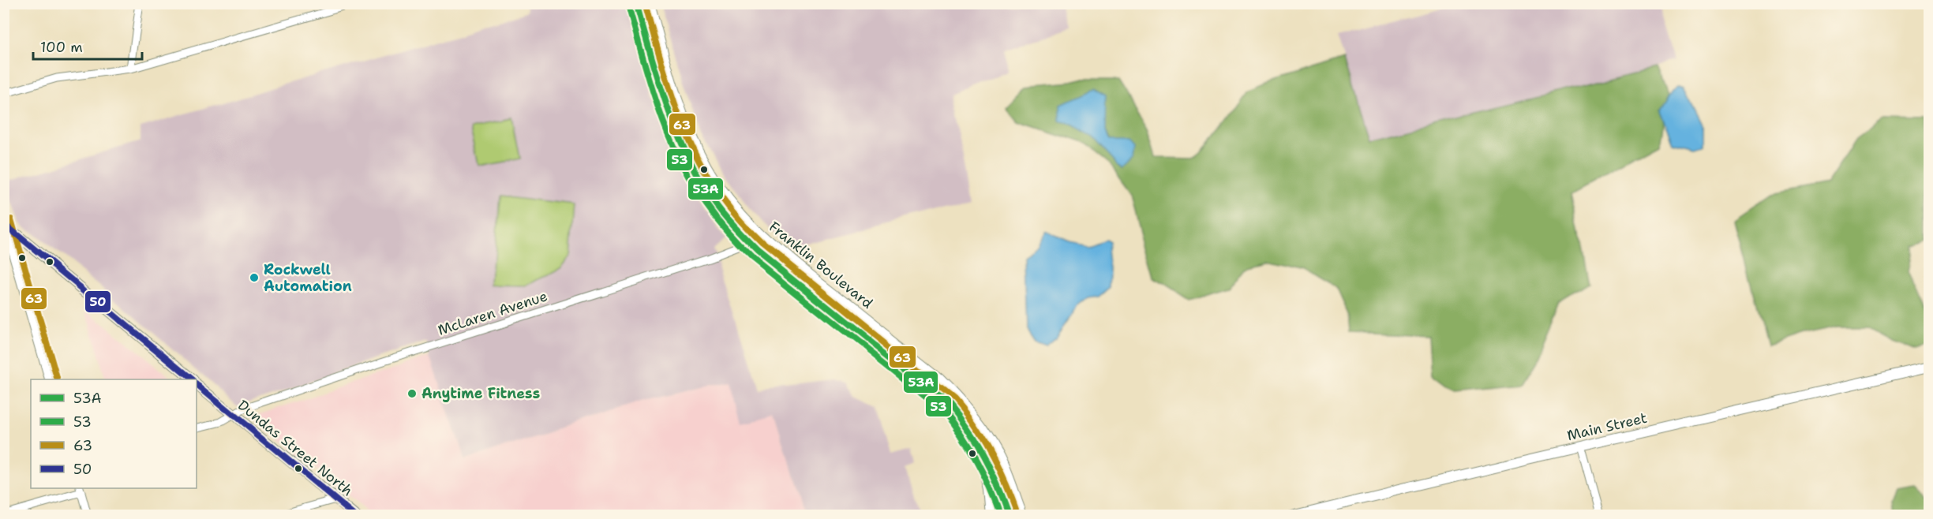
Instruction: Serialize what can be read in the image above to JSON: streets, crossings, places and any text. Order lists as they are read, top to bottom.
{
  "streets": {
    "main road": ["Franklin Boulevard", "Main Street", "Dundas Street North"],
    "street": ["McLaren Avenue"]
  },
  "crossings": [
    ["Franklin Boulevard", "McLaren Avenue"],
    ["McLaren Avenue", "Dundas Street North"]
  ],
  "places": ["Rockwell Automation", "Anytime Fitness"],
  "lines": [
    "transit line 53A",
    "transit line 63",
    "transit line 53",
    "transit line 50"
  ],
  "legend": [
    "53A",
    "53",
    "63",
    "50"
  ],
  "scale_bar": "100 m"
}
